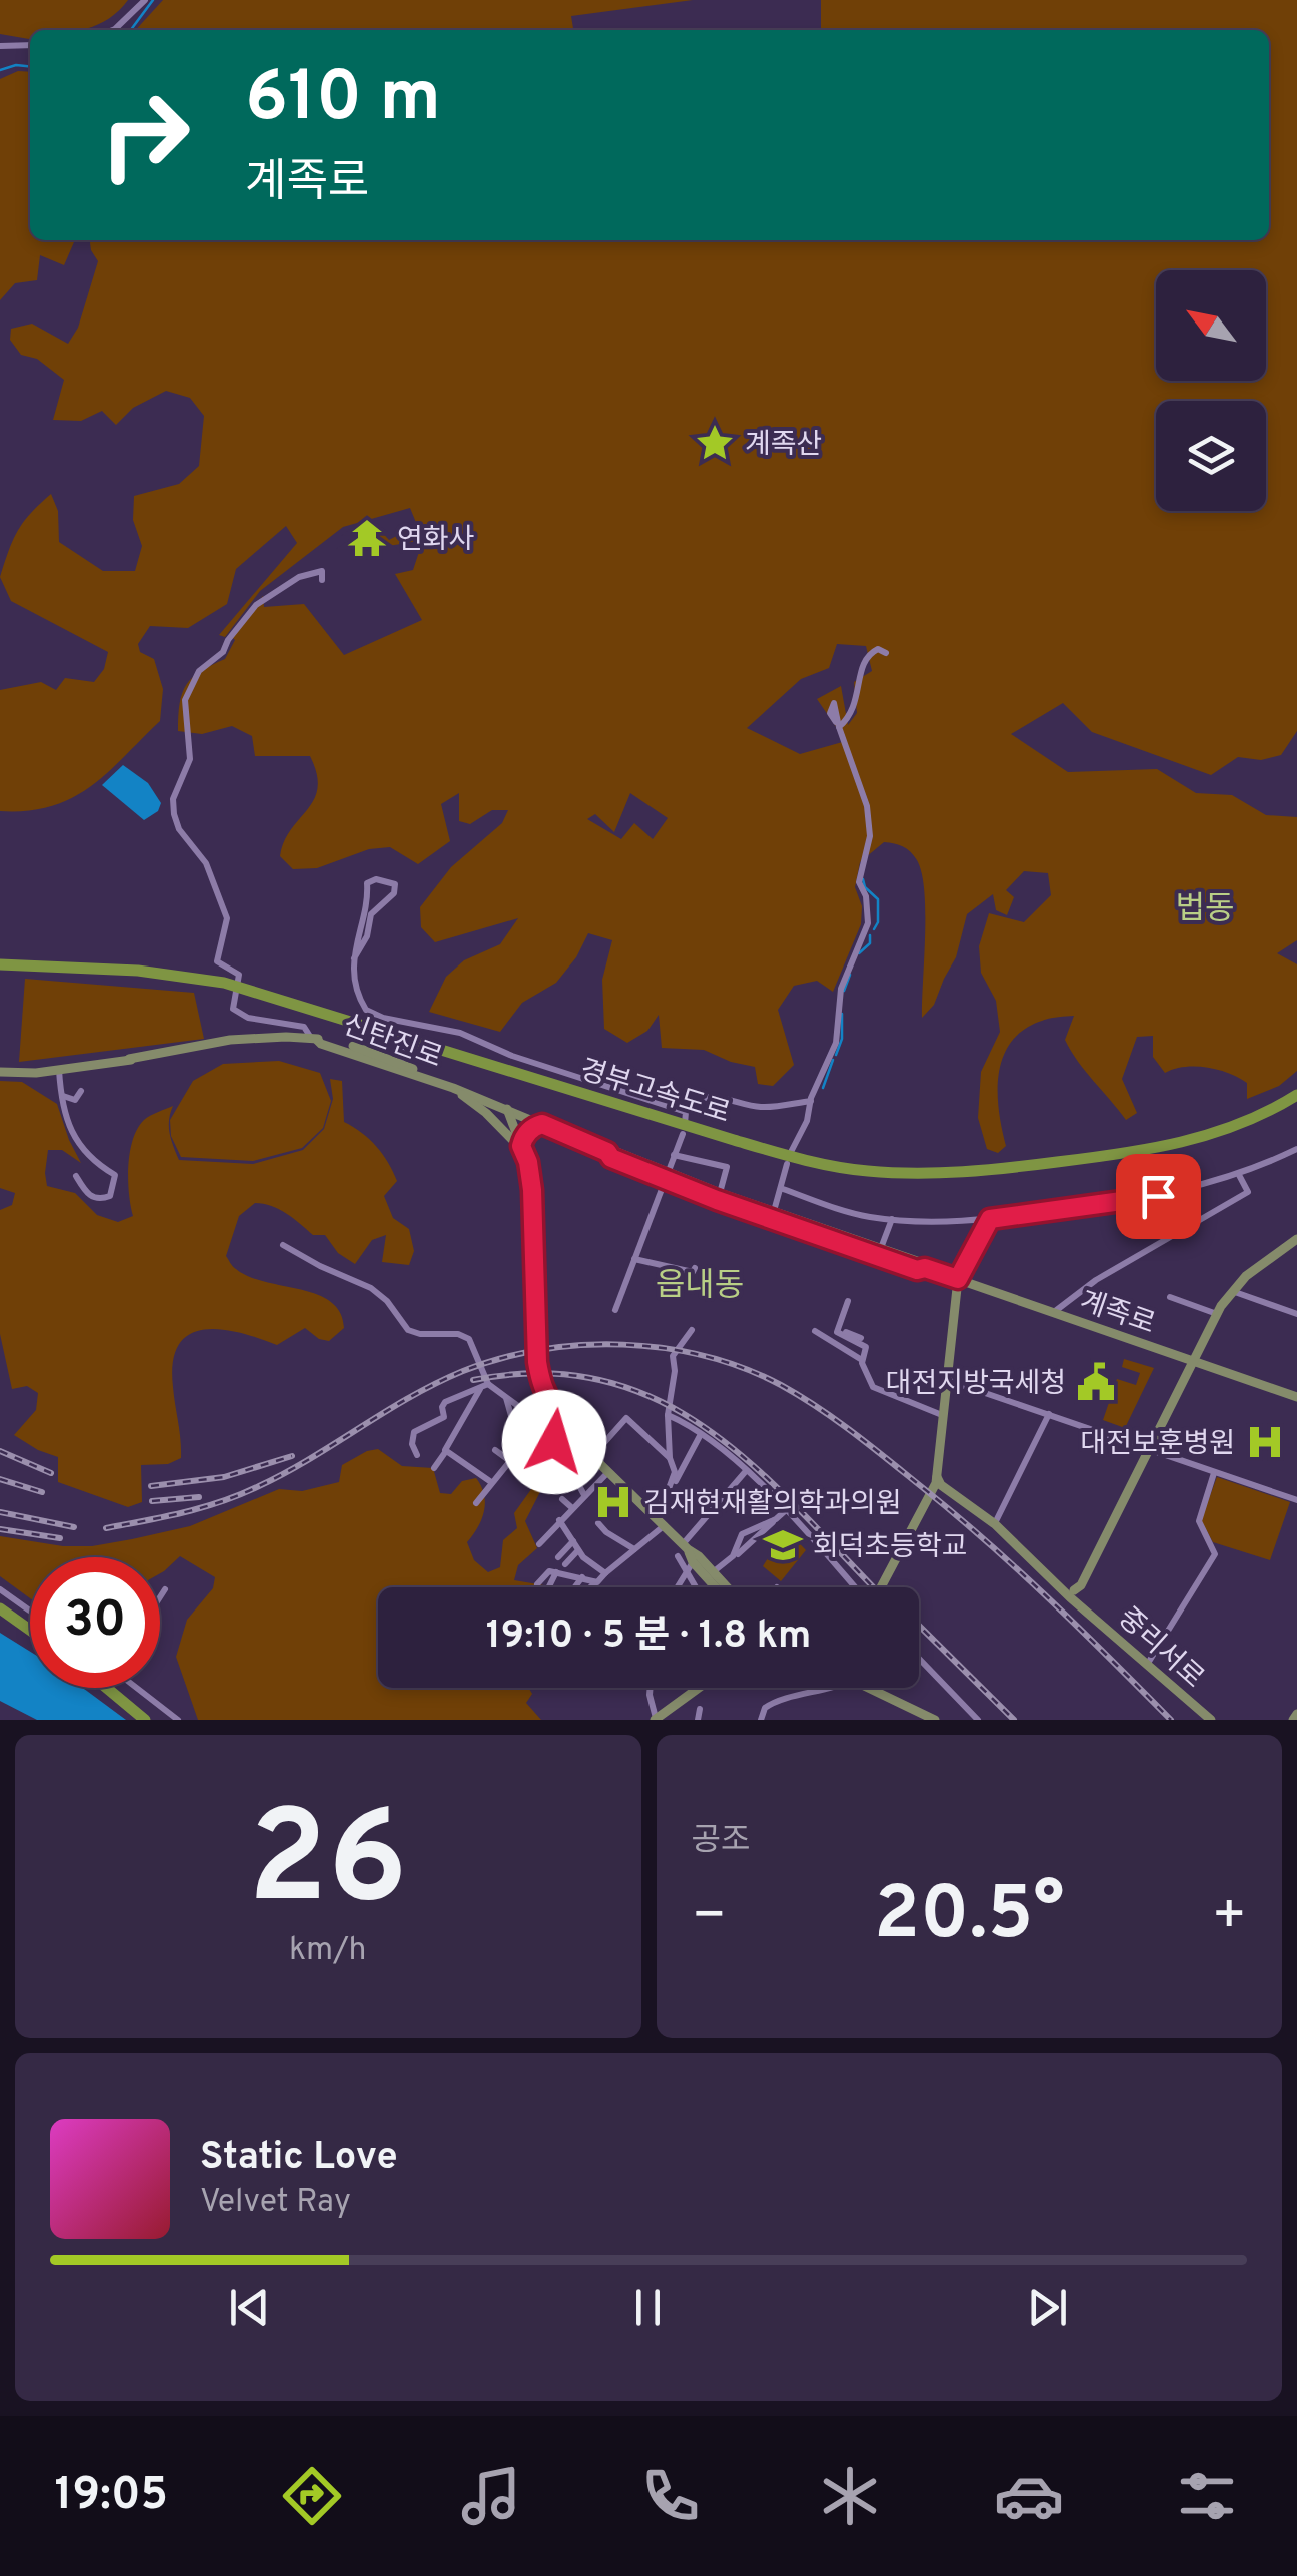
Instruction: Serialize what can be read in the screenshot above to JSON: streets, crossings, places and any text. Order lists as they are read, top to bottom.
{
  "streets": {
    "highway": ["경부고속도로"],
    "main road": ["신탄진로", "계족로", "중리서로"]
  },
  "crossings": [
    ["신탄진로", "계족로"]
  ],
  "districts": ["법동", "읍내동"],
  "places": {
    "place": ["계족산"],
    "temple": ["연화사"],
    "public building": ["대전지방국세청"],
    "hospital": ["대전보훈병원", "김재현재활의학과의원"],
    "school or university": ["회덕초등학교"]
  },
  "north": "top left",
  "page": {
    "turn": ["610 m", "계족로"],
    "limit": "30",
    "trip": "19:10 · 5 분 · 1.8 km",
    "tile": [
      ["26", "km/h"],
      "공조"
    ],
    "heat": ["−", "20.5°", "+"],
    "song": ["Static Love", "Velvet Ray"],
    "tabs": "19:05"
  }
}
